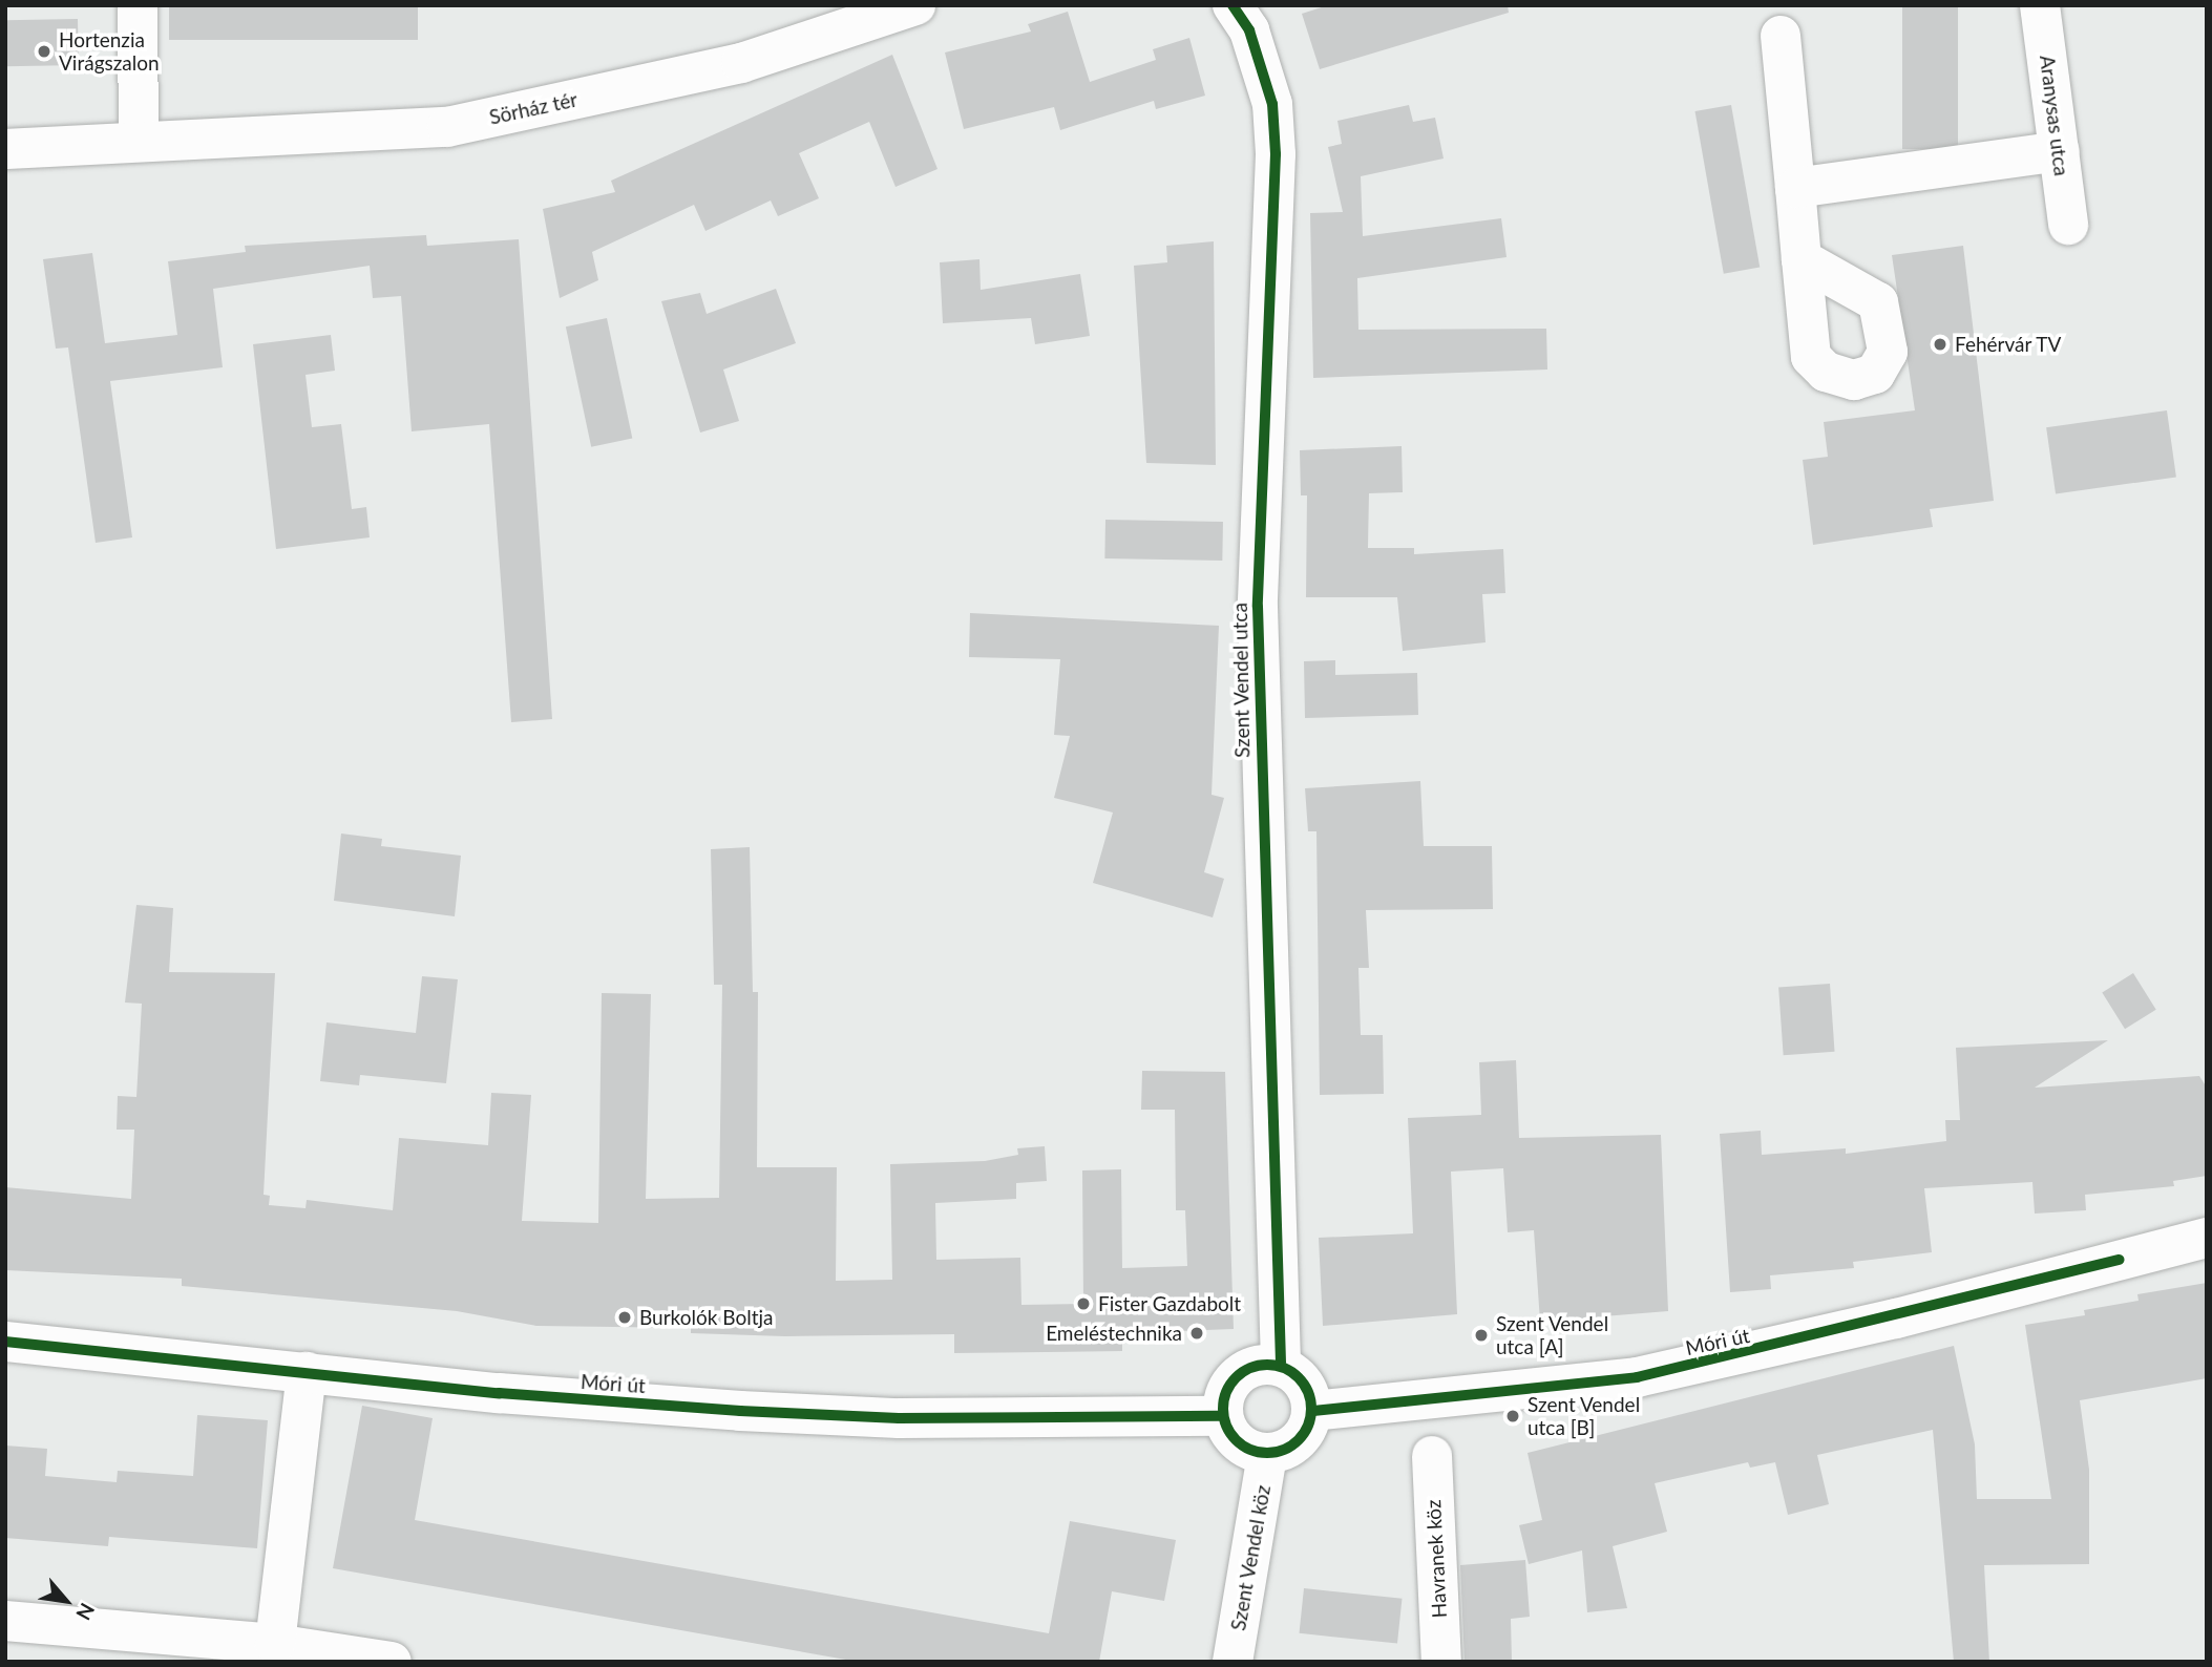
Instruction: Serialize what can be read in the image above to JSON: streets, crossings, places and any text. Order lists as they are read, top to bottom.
{
  "streets": {
    "street": [
      "Sörház tér",
      "Aranysas utca",
      "Szent Vendel utca",
      "Móri út",
      "Szent Vendel köz",
      "Havranek köz"
    ]
  },
  "crossings": [
    ["Szent Vendel utca", "Móri út"],
    ["Szent Vendel utca", "Szent Vendel köz"],
    ["Móri út", "Szent Vendel köz"]
  ],
  "places": [
    "Hortenzia Virágszalon",
    "Fehérvár TV",
    "Fister Gazdabolt",
    "Burkolók Boltja",
    "Emeléstechnika",
    "Szent Vendel utca [A]",
    "Szent Vendel utca [B]"
  ],
  "north": "bottom right"
}
